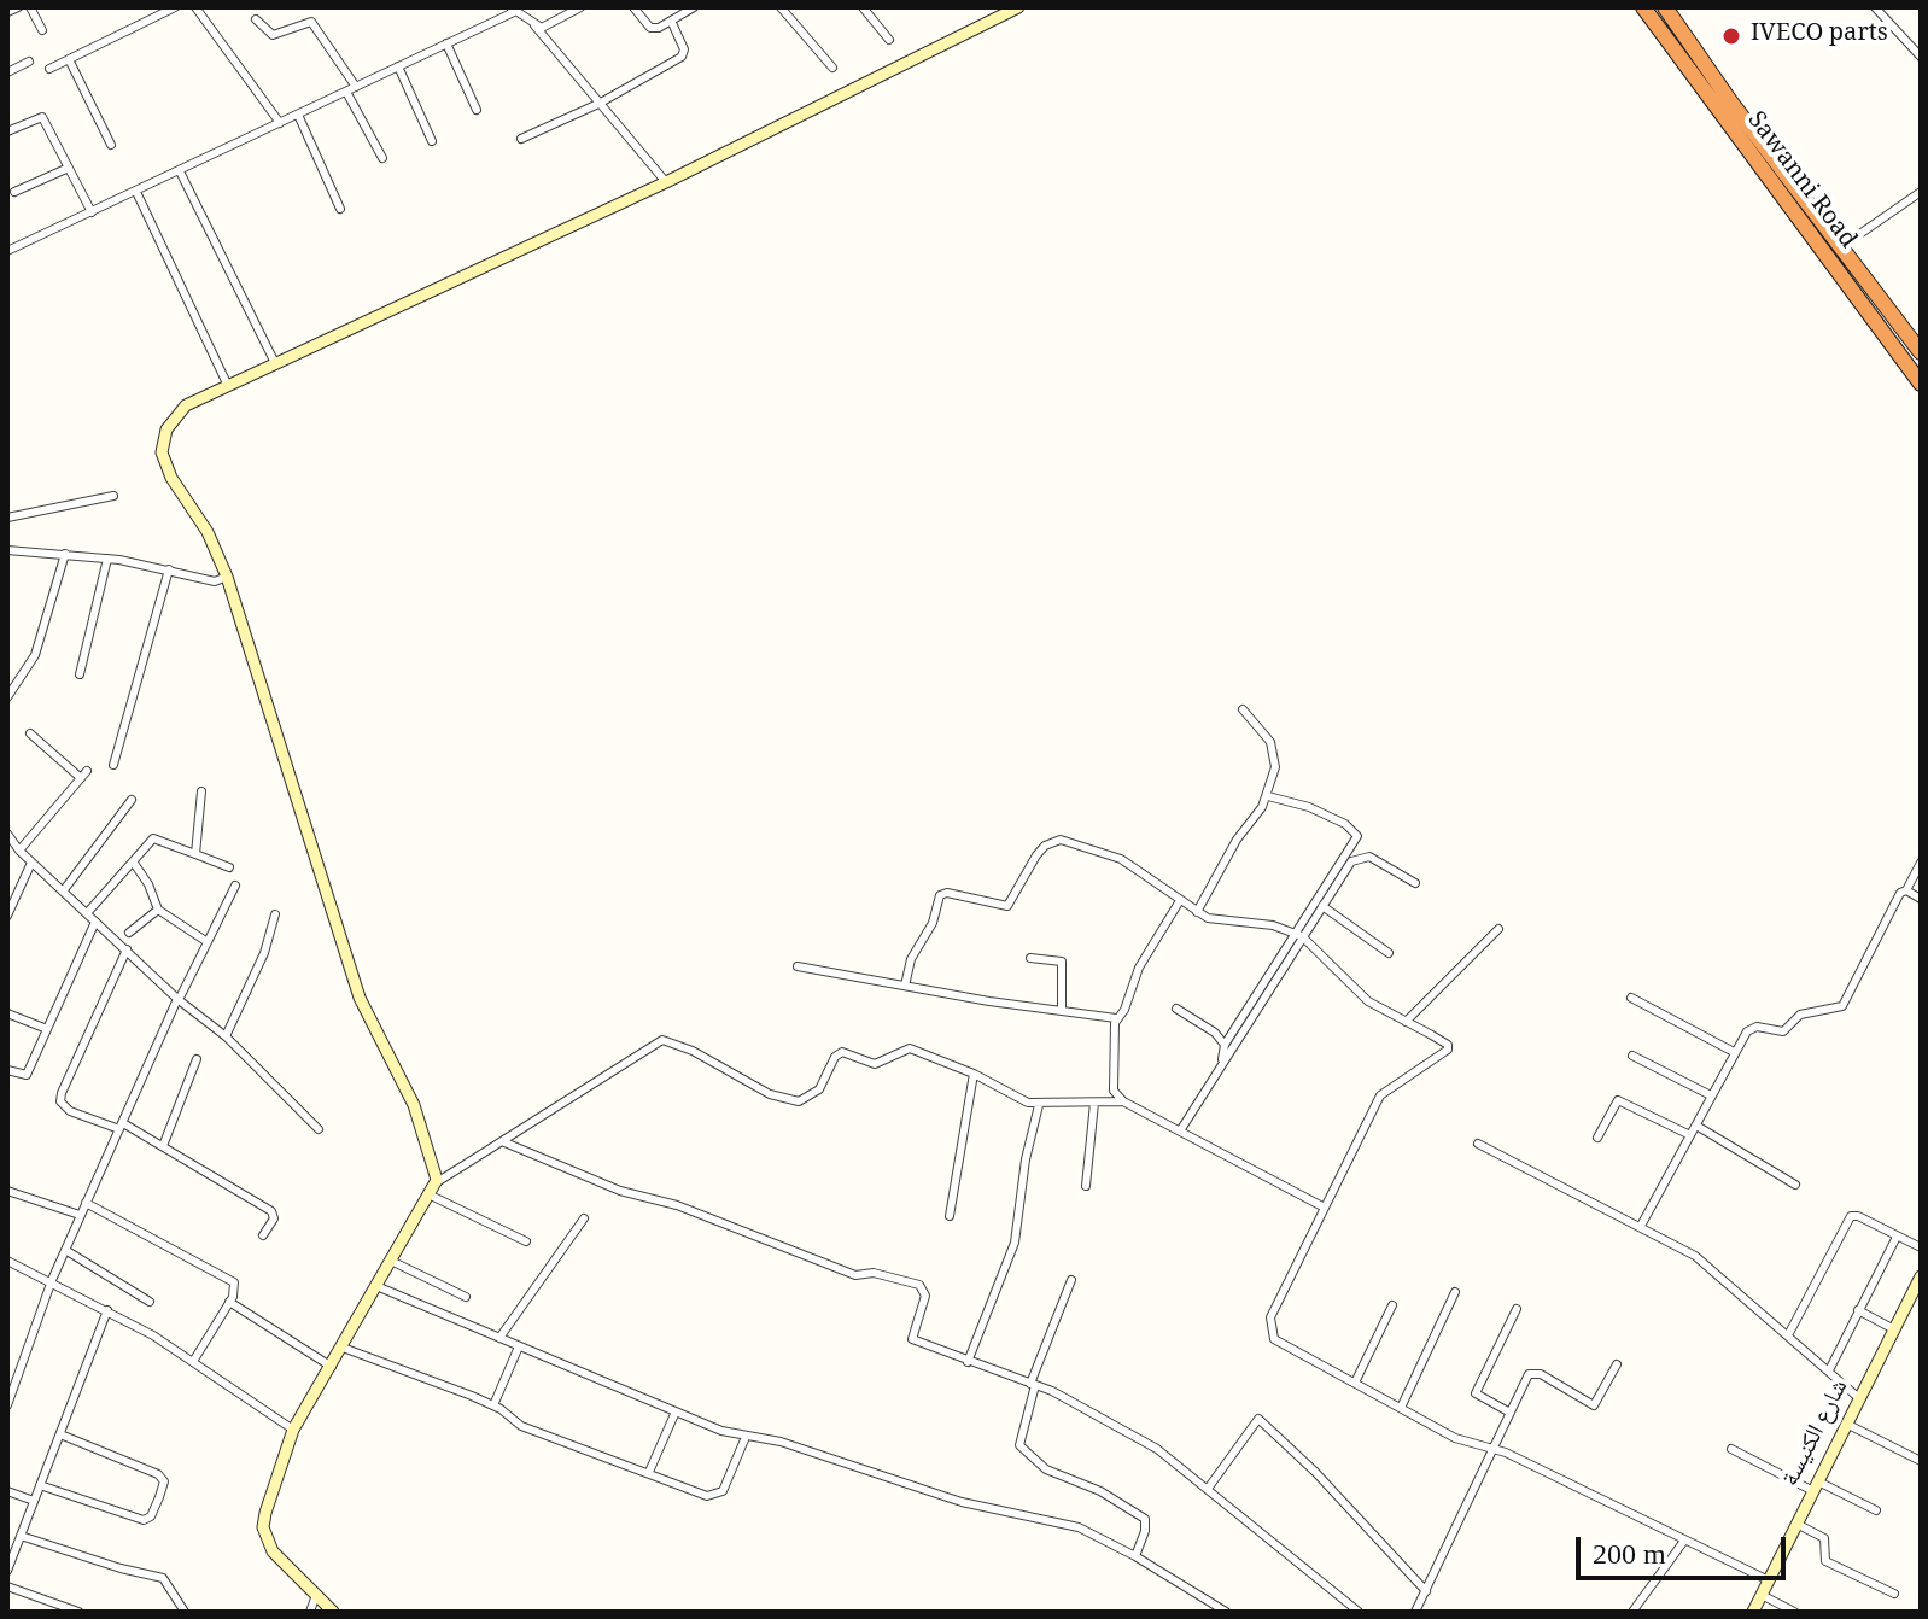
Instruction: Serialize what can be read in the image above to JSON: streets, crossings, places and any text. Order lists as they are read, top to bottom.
{
  "streets": {
    "highway": ["Sawanni Road"],
    "street": ["شارع الكنيسة"]
  },
  "places": ["IVECO parts"],
  "scale_bar": "200 m"
}
